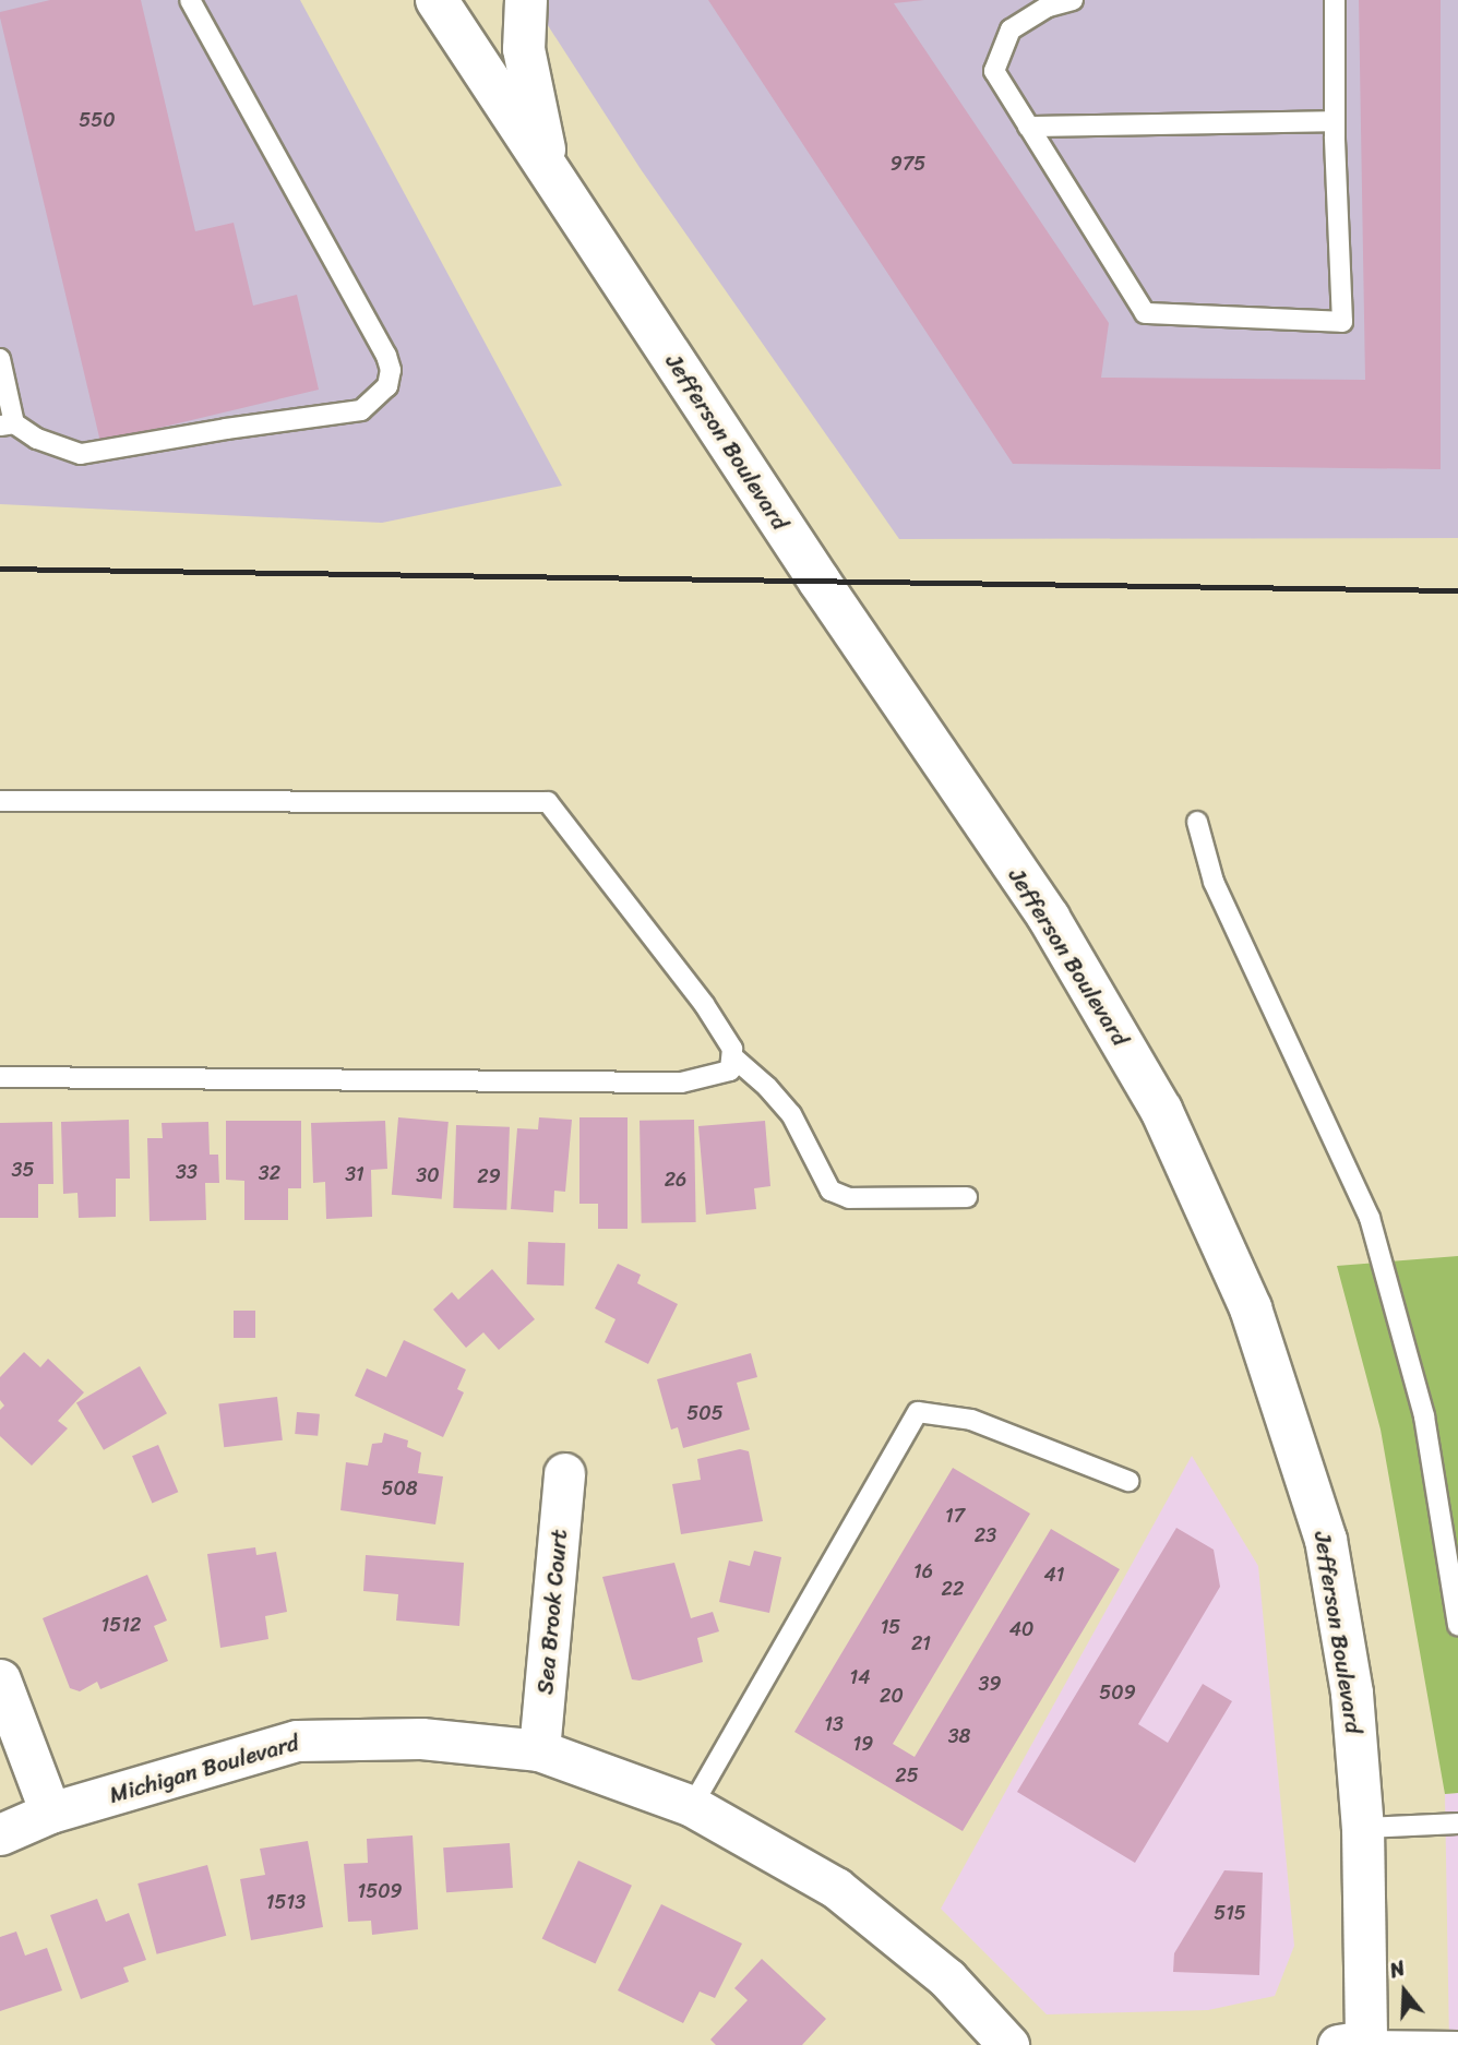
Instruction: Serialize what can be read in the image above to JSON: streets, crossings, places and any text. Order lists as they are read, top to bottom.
{
  "streets": {
    "main road": ["Jefferson Boulevard"],
    "street": ["Sea Brook Court", "Michigan Boulevard"]
  },
  "crossings": [
    ["Sea Brook Court", "Michigan Boulevard"]
  ],
  "house_numbers": [
    "550",
    "975",
    "35",
    "33",
    "32",
    "31",
    "30",
    "29",
    "26",
    "505",
    "508",
    "17",
    "23",
    "16",
    "41",
    "22",
    "1512",
    "15",
    "40",
    "21",
    "14",
    "39",
    "509",
    "20",
    "13",
    "38",
    "19",
    "25",
    "1509",
    "1513",
    "515"
  ],
  "north": "top"
}
